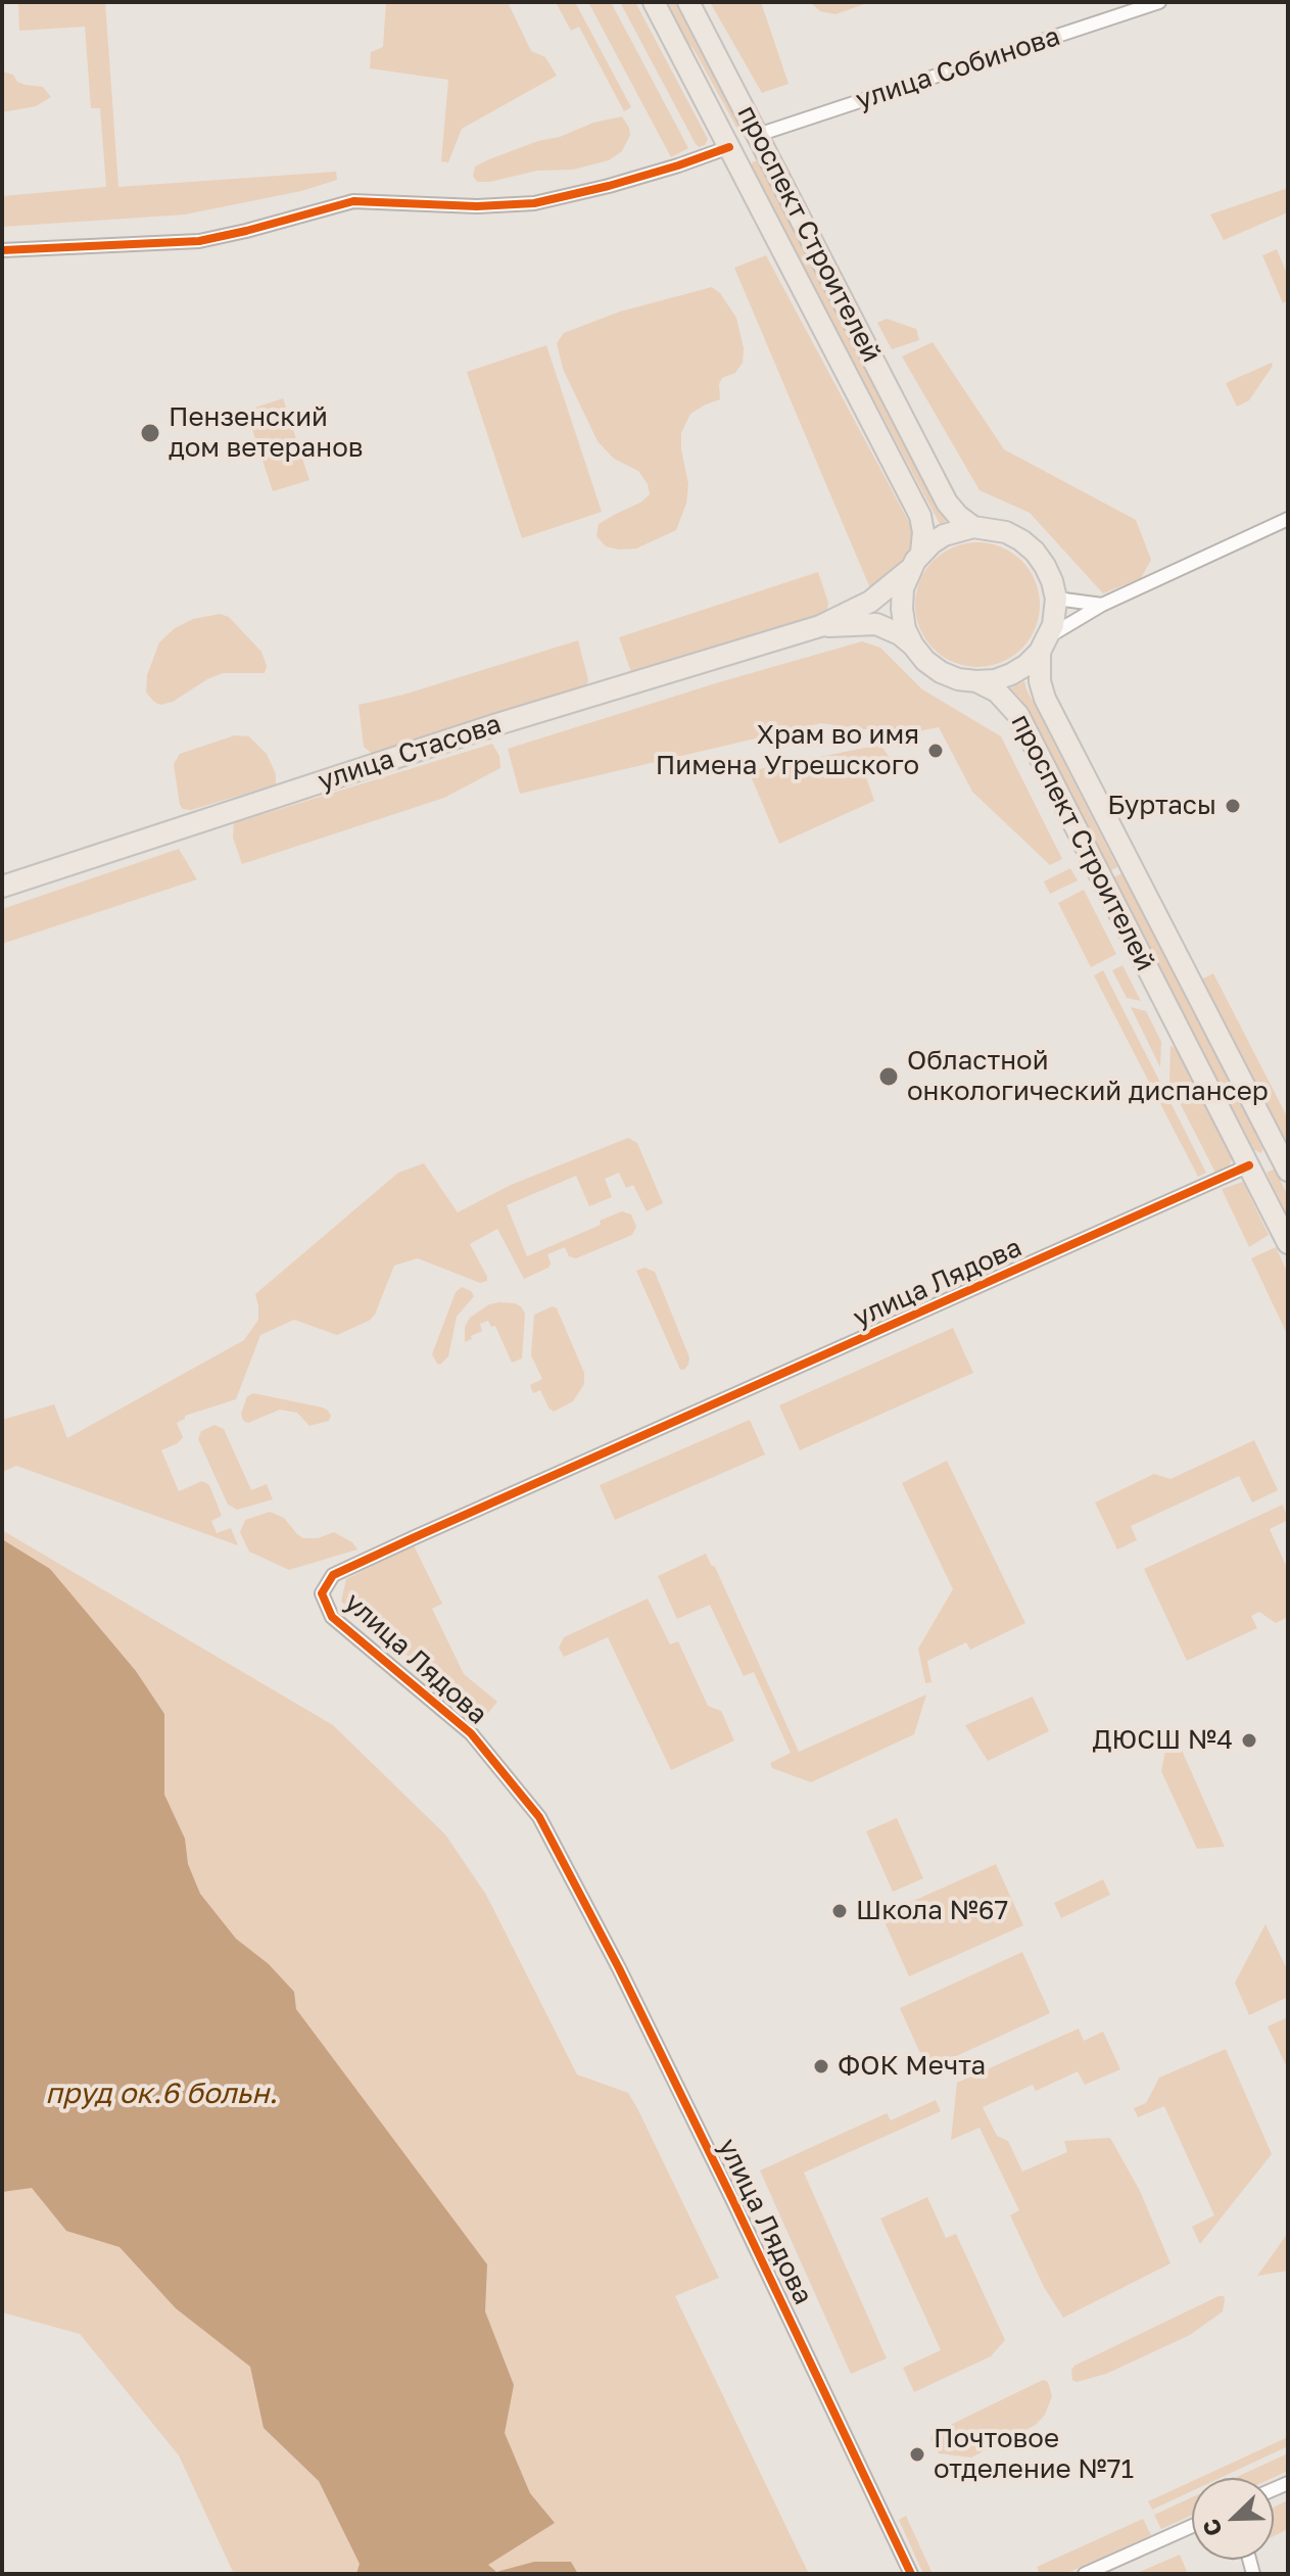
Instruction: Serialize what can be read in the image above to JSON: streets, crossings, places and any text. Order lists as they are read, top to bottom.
{
  "streets": {
    "main road": ["проспект Строителей", "улица Стасова"],
    "street": ["улица Собинова", "улица Лядова"]
  },
  "crossings": [
    ["улица Собинова", "проспект Строителей"],
    ["проспект Строителей", "улица Стасова"],
    ["проспект Строителей", "улица Лядова"]
  ],
  "water": ["пруд ок.6 больн."],
  "places": [
    "Пензенский дом ветеранов",
    "Храм во имя Пимена Угрешского",
    "Буртасы",
    "Областной онкологический диспансер",
    "ДЮСШ №4",
    "Школа №67",
    "ФОК Мечта",
    "Почтовое отделение №71"
  ],
  "north": "bottom left"
}
